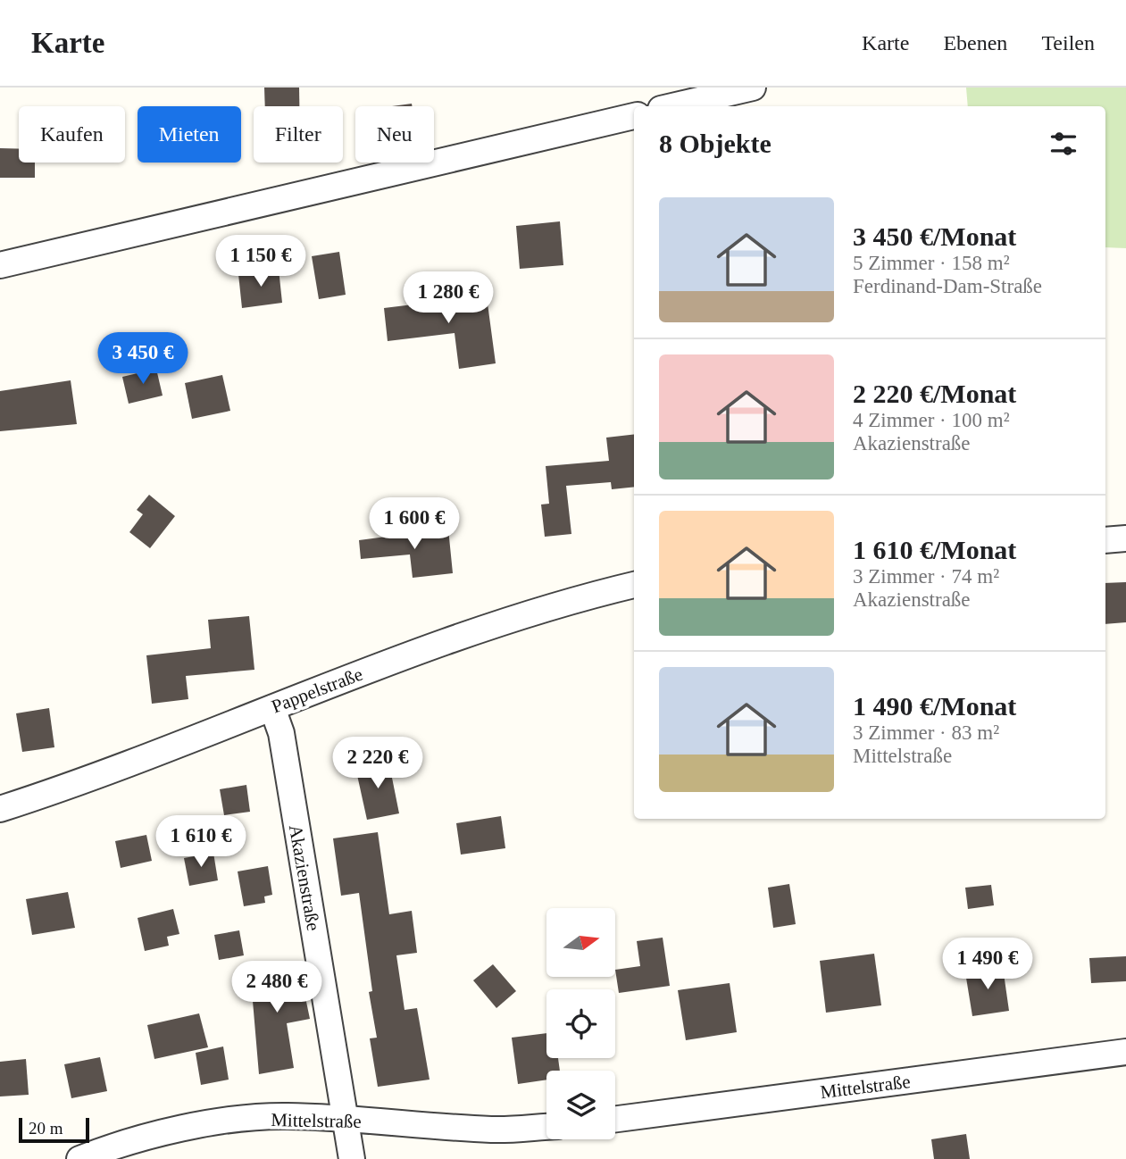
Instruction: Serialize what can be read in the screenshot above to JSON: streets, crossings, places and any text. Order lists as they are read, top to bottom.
{
  "streets": {
    "street": ["Pappelstraße", "Akazienstraße", "Mittelstraße"]
  },
  "crossings": [
    ["Pappelstraße", "Akazienstraße"],
    ["Akazienstraße", "Mittelstraße"]
  ],
  "scale_bar": "20 m",
  "north": "right",
  "page": {
    "header": "Karte",
    "nav": ["Karte", "Ebenen", "Teilen"],
    "chip": [
      "Kaufen",
      "Mieten",
      "Filter",
      "Neu"
    ],
    "heading": "8 Objekte",
    "list": [
      {
        "name": "3 450 €/Monat",
        "note": "5 Zimmer · 158 m² · Ferdinand-Dam-Straße"
      },
      {
        "name": "2 220 €/Monat",
        "note": "4 Zimmer · 100 m² · Akazienstraße"
      },
      {
        "name": "1 610 €/Monat",
        "note": "3 Zimmer · 74 m² · Akazienstraße"
      },
      {
        "name": "1 490 €/Monat",
        "note": "3 Zimmer · 83 m² · Mittelstraße"
      }
    ],
    "price": [
      "1 150 €",
      "1 280 €",
      "3 450 €",
      "1 600 €",
      "2 220 €",
      "1 610 €",
      "1 490 €",
      "2 480 €"
    ],
    "scale": "20 m"
  }
}
